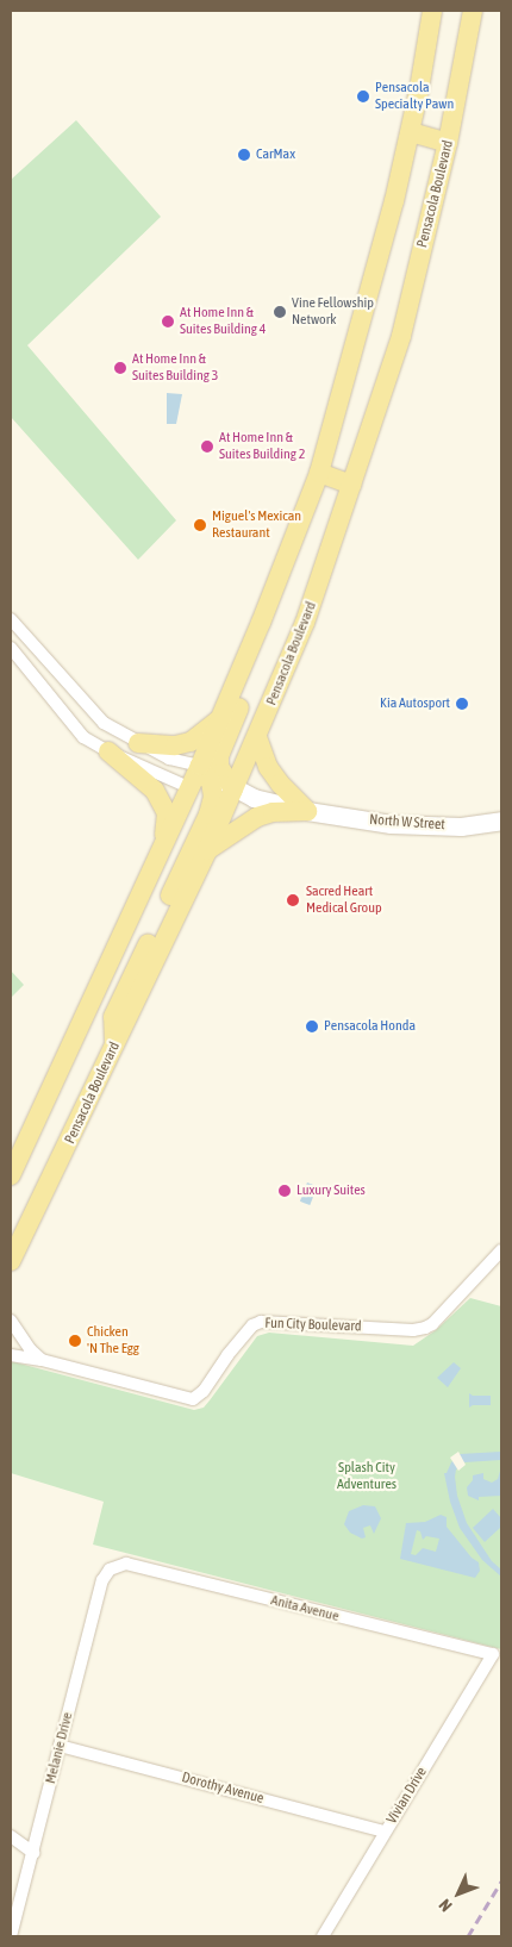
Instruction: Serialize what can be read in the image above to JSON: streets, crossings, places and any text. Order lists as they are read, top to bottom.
{
  "streets": {
    "main road": ["Pensacola Boulevard", "North W Street"],
    "street": [
      "Fun City Boulevard",
      "Anita Avenue",
      "Melanie Drive",
      "Dorothy Avenue",
      "Vivian Drive"
    ]
  },
  "crossings": [
    ["Pensacola Boulevard", "North W Street"],
    ["Anita Avenue", "Melanie Drive"],
    ["Anita Avenue", "Vivian Drive"],
    ["Melanie Drive", "Dorothy Avenue"],
    ["Dorothy Avenue", "Vivian Drive"]
  ],
  "parks": ["Splash City Adventures"],
  "places": [
    "Pensacola Specialty Pawn",
    "CarMax",
    "Vine Fellowship Network",
    "At Home Inn & Suites Building 4",
    "At Home Inn & Suites Building 3",
    "At Home Inn & Suites Building 2",
    "Miguel's Mexican Restaurant",
    "Kia Autosport",
    "Sacred Heart Medical Group",
    "Pensacola Honda",
    "Luxury Suites",
    "Chicken 'N The Egg"
  ],
  "north": "bottom left"
}
